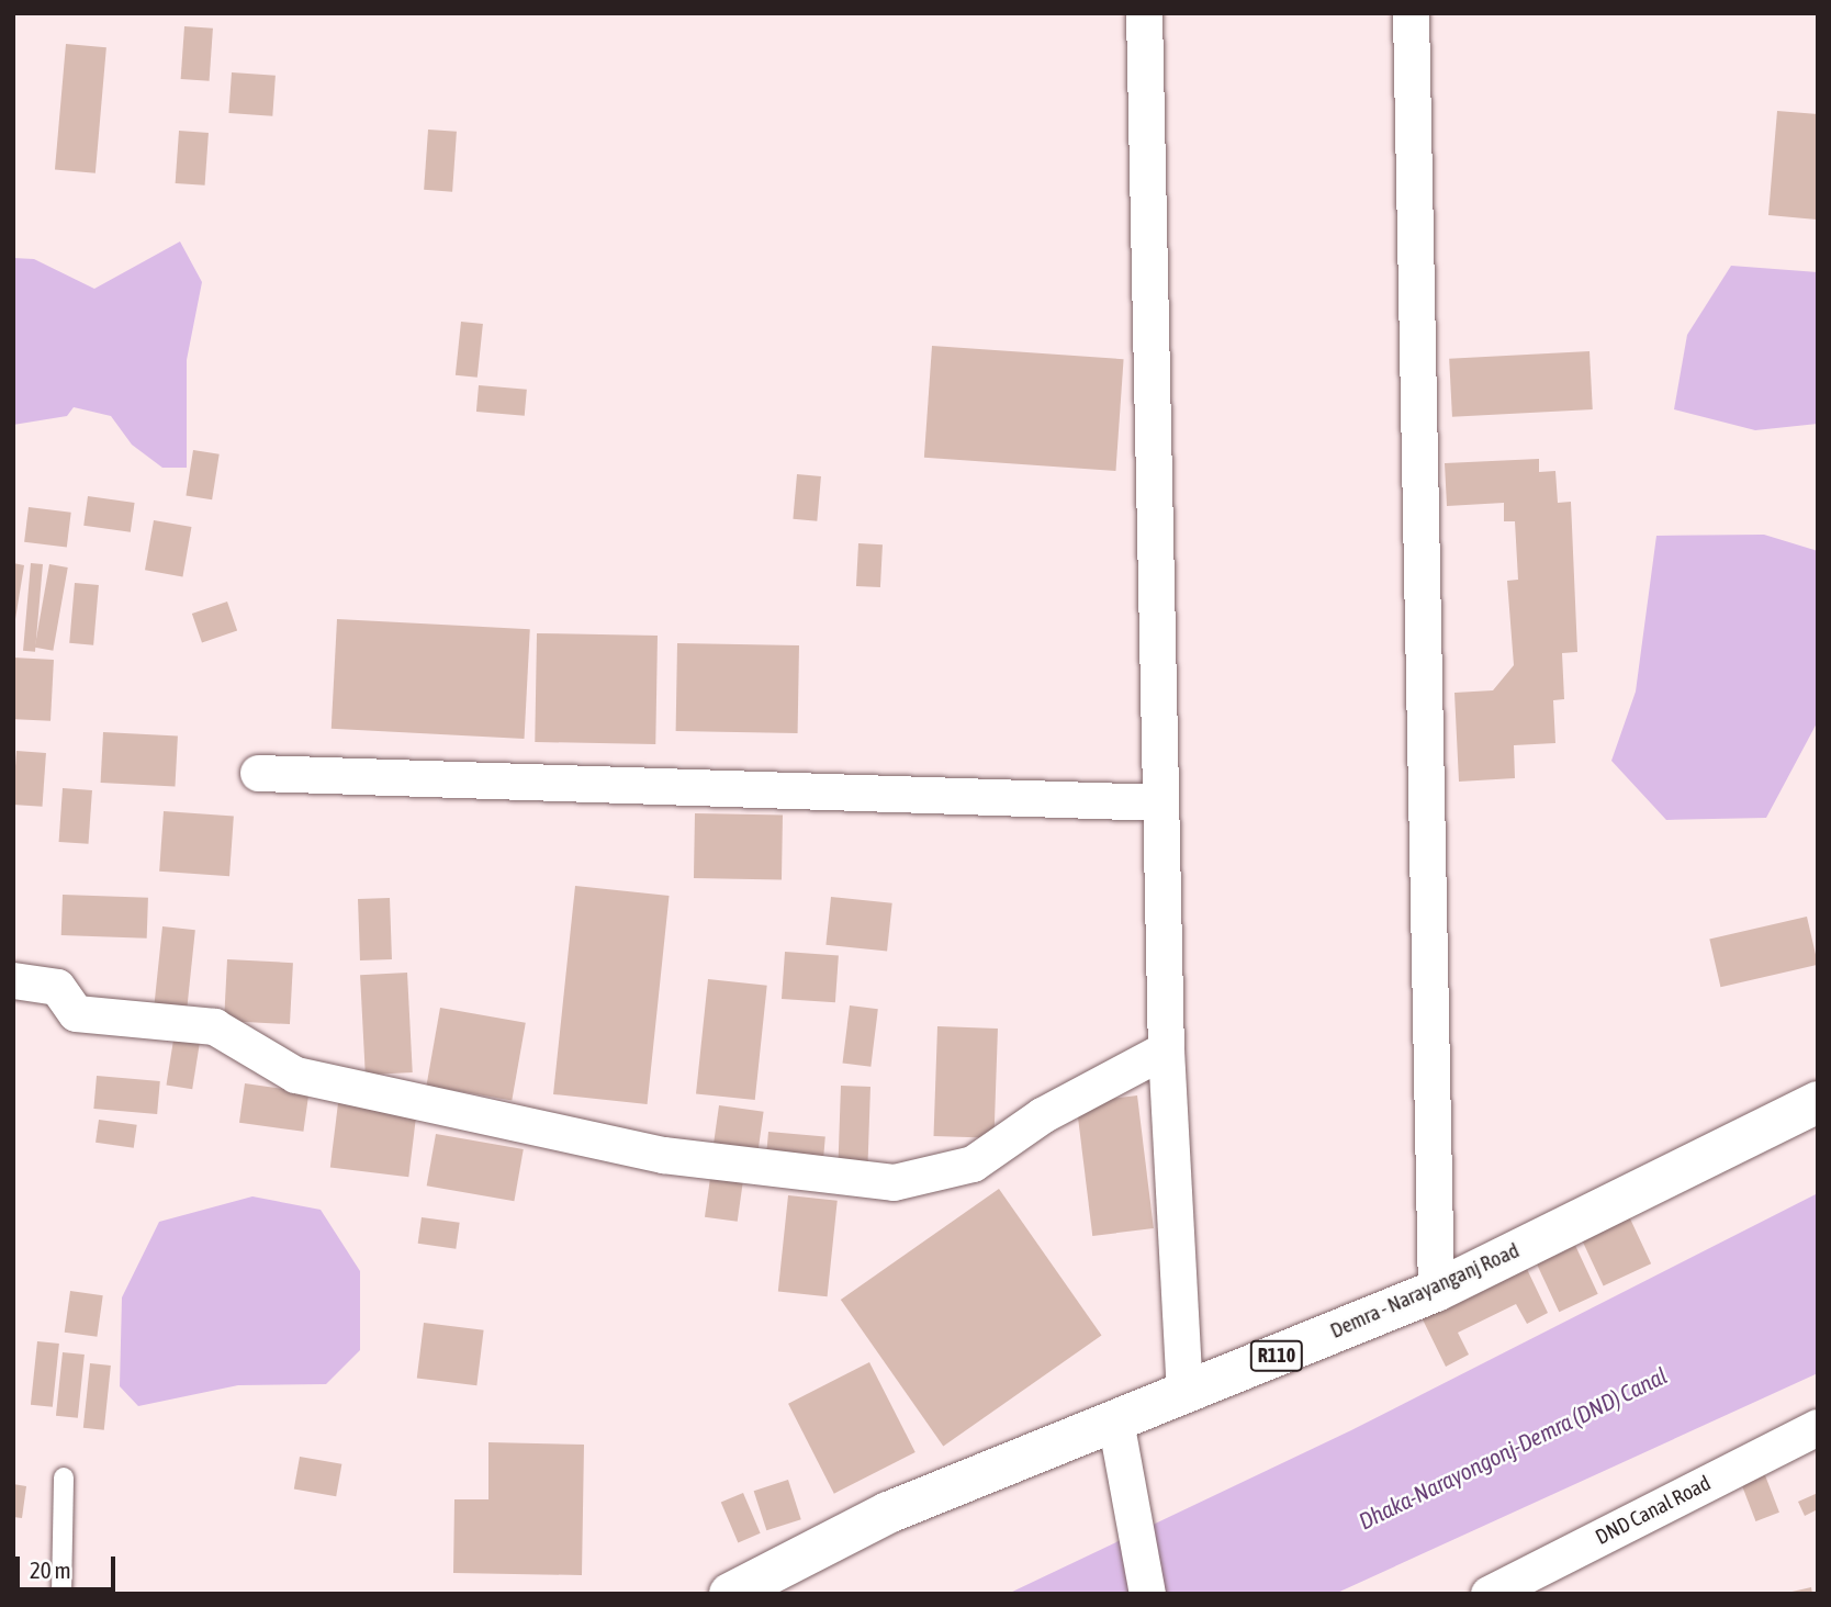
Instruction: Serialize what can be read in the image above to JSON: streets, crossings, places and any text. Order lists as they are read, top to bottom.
{
  "streets": {
    "main road": ["Demra - Narayanganj Road", "R110"],
    "street": ["DND Canal Road"]
  },
  "water": ["Dhaka-Narayongonj-Demra (DND) Canal"],
  "scale_bar": "20 m"
}
